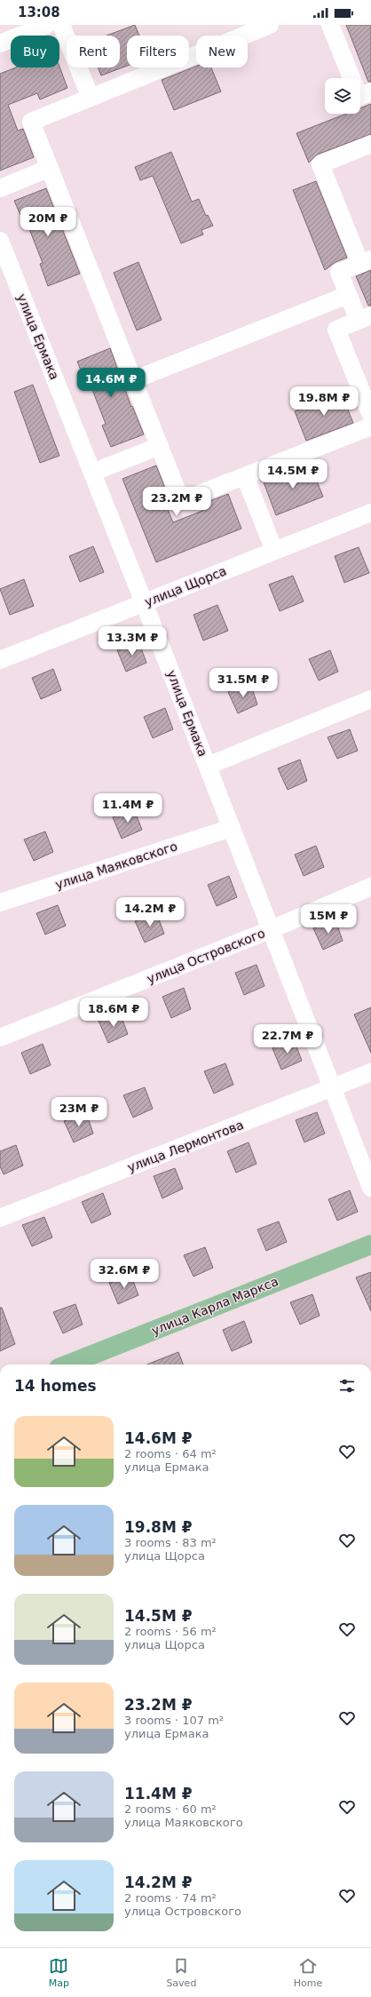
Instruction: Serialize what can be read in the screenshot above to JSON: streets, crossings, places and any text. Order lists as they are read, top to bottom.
{
  "streets": {
    "main road": ["улица Карла Маркса"],
    "street": [
      "улица Ермака",
      "улица Щорса",
      "улица Маяковского",
      "улица Островского",
      "улица Лермонтова"
    ]
  },
  "crossings": [
    ["улица Ермака", "улица Щорса"],
    ["улица Ермака", "улица Маяковского"],
    ["улица Ермака", "улица Островского"],
    ["улица Ермака", "улица Лермонтова"]
  ],
  "page": {
    "status": "13:08",
    "chip": [
      "Buy",
      "Rent",
      "Filters",
      "New"
    ],
    "price": [
      "20M ₽",
      "14.6M ₽",
      "19.8M ₽",
      "14.5M ₽",
      "23.2M ₽",
      "13.3M ₽",
      "31.5M ₽",
      "11.4M ₽",
      "14.2M ₽",
      "15M ₽",
      "18.6M ₽",
      "22.7M ₽",
      "23M ₽",
      "32.6M ₽"
    ],
    "heading": "14 homes",
    "list": [
      {
        "name": "14.6M ₽",
        "note": "2 rooms · 64 m² · улица Ермака"
      },
      {
        "name": "19.8M ₽",
        "note": "3 rooms · 83 m² · улица Щорса"
      },
      {
        "name": "14.5M ₽",
        "note": "2 rooms · 56 m² · улица Щорса"
      },
      {
        "name": "23.2M ₽",
        "note": "3 rooms · 107 m² · улица Ермака"
      },
      {
        "name": "11.4M ₽",
        "note": "2 rooms · 60 m² · улица Маяковского"
      },
      {
        "name": "14.2M ₽",
        "note": "2 rooms · 74 m² · улица Островского"
      }
    ],
    "tabs": ["Map", "Saved", "Home"]
  }
}
